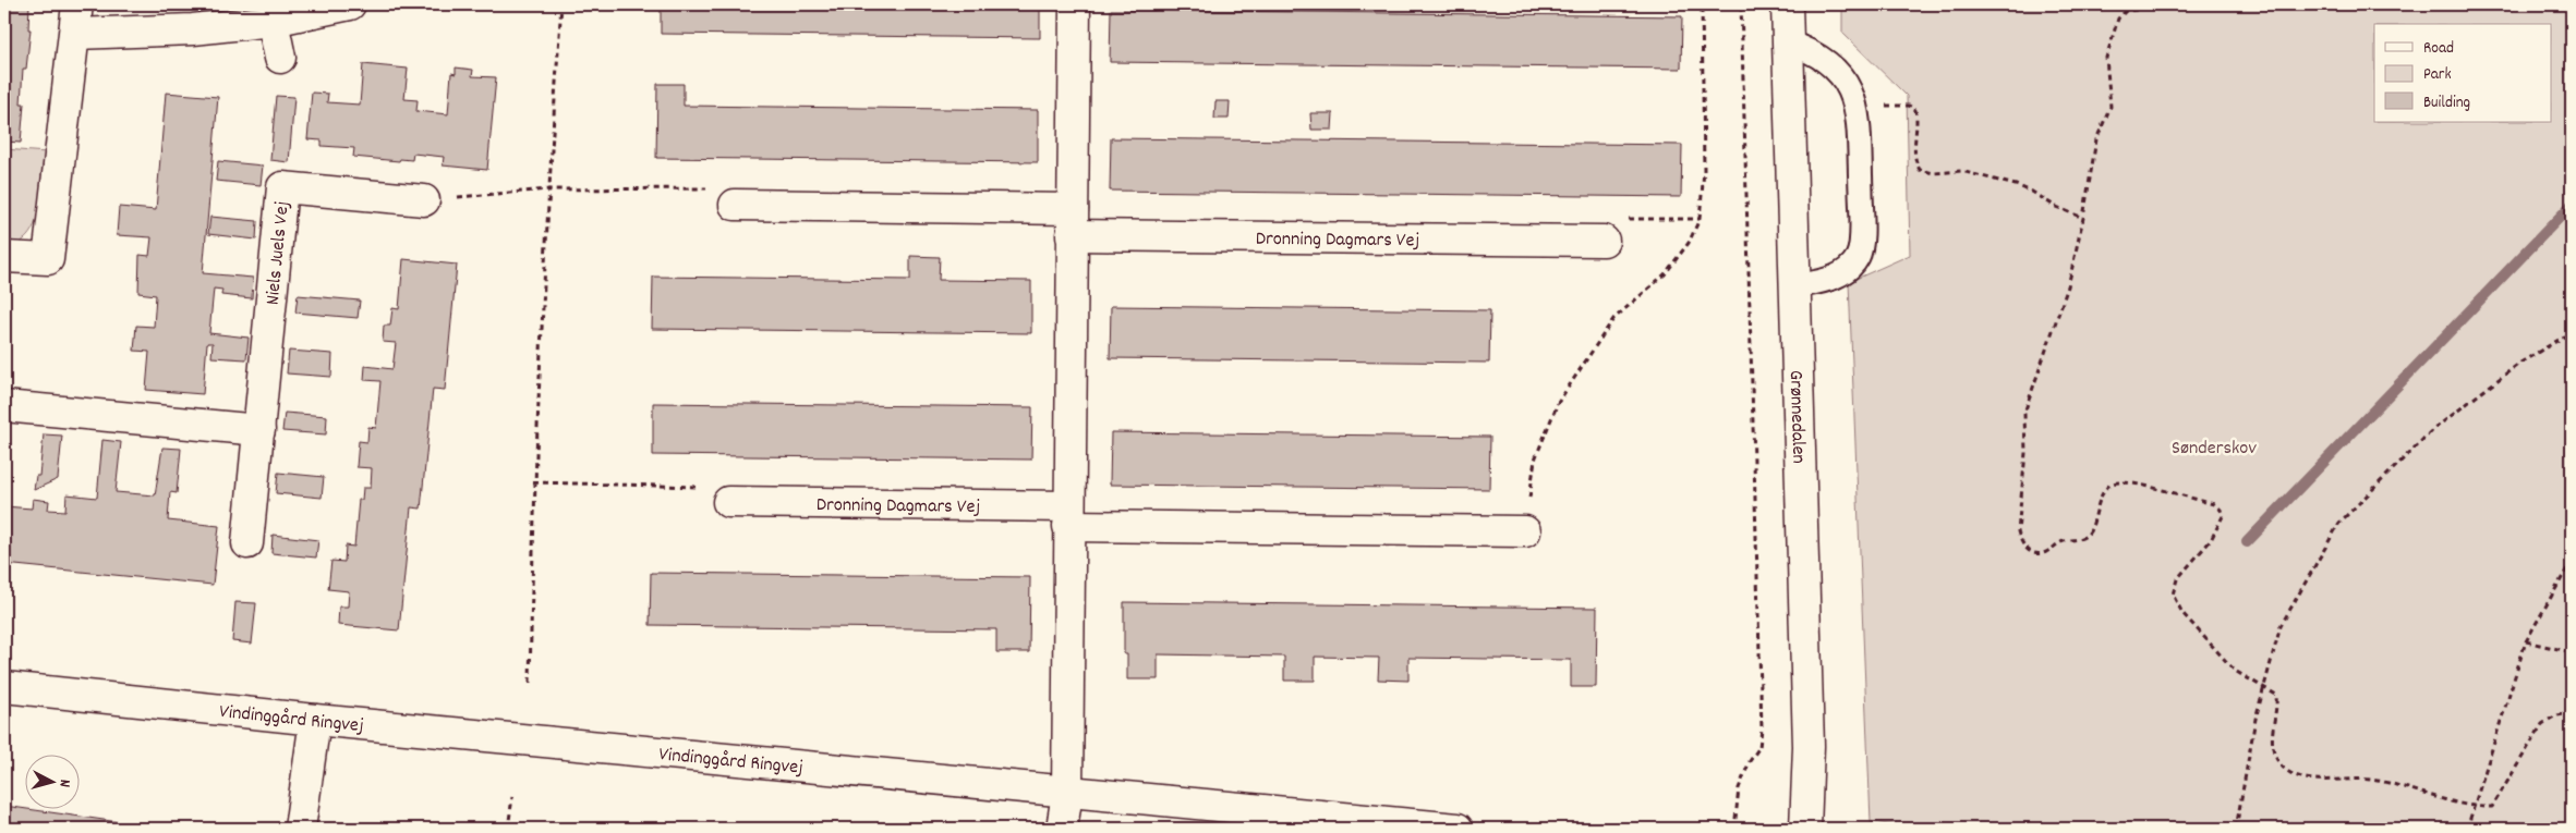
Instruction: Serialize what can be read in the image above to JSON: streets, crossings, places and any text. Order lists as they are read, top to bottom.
{
  "streets": {
    "street": [
      "Dronning Dagmars Vej",
      "Niels Juels Vej",
      "Grønnedalen",
      "Vindinggård Ringvej"
    ]
  },
  "parks": ["Sønderskov"],
  "legend": ["Road", "Park", "Building"],
  "north": "right"
}
